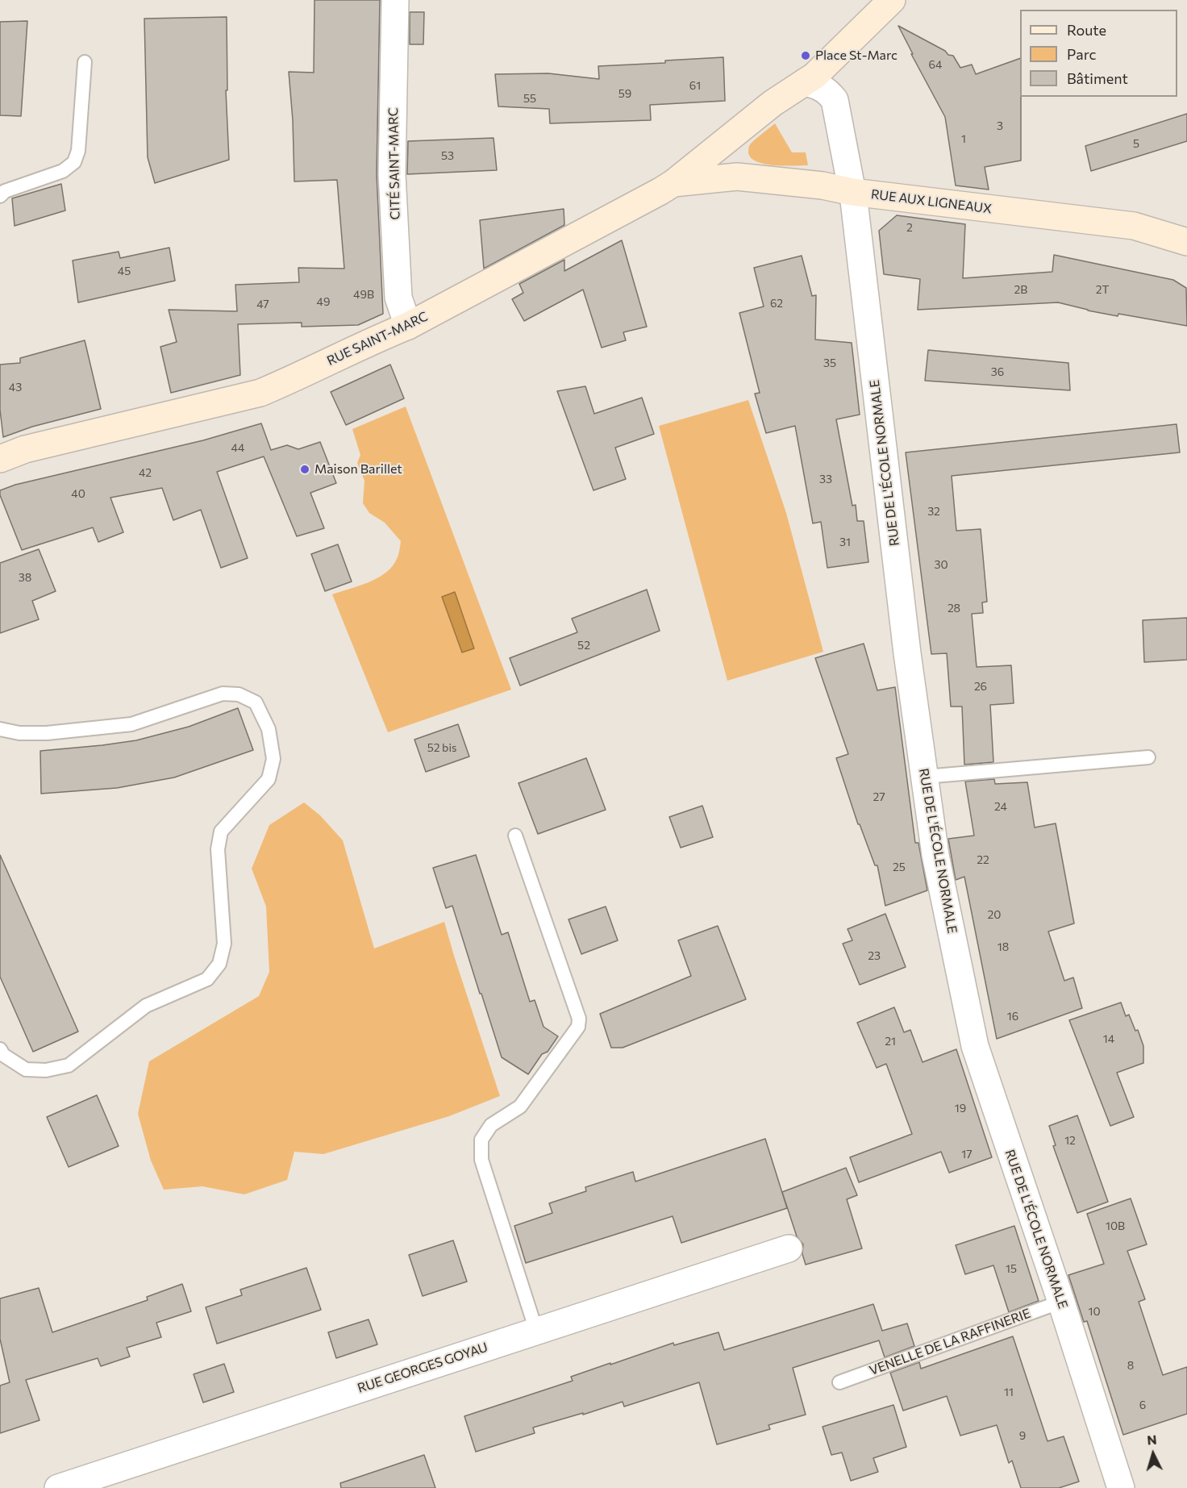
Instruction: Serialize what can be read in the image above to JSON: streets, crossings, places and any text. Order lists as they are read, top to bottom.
{
  "streets": {
    "street": [
      "CITÉ SAINT-MARC",
      "RUE AUX LIGNEAUX",
      "RUE SAINT-MARC",
      "RUE DE L'ÉCOLE NORMALE",
      "RUE GEORGES GOYAU"
    ],
    "lane": ["VENELLE DE LA RAFFINERIE"]
  },
  "crossings": [
    ["CITÉ SAINT-MARC", "RUE SAINT-MARC"],
    ["RUE AUX LIGNEAUX", "RUE SAINT-MARC"],
    ["RUE AUX LIGNEAUX", "RUE DE L'ÉCOLE NORMALE"],
    ["RUE SAINT-MARC", "RUE DE L'ÉCOLE NORMALE"],
    ["RUE DE L'ÉCOLE NORMALE", "VENELLE DE LA RAFFINERIE"]
  ],
  "places": ["Place St-Marc", "Maison Barillet"],
  "house_numbers": [
    "64",
    "61",
    "59",
    "55",
    "3",
    "1",
    "5",
    "53",
    "2",
    "45",
    "2B",
    "2T",
    "49B",
    "49",
    "62",
    "47",
    "35",
    "36",
    "43",
    "44",
    "42",
    "33",
    "40",
    "32",
    "31",
    "30",
    "38",
    "28",
    "52",
    "26",
    "52 bis",
    "27",
    "24",
    "22",
    "25",
    "20",
    "18",
    "23",
    "16",
    "14",
    "21",
    "19",
    "12",
    "17",
    "10B",
    "15",
    "10",
    "8",
    "11",
    "6",
    "9"
  ],
  "legend": ["Route", "Parc", "Bâtiment"],
  "north": "top"
}
